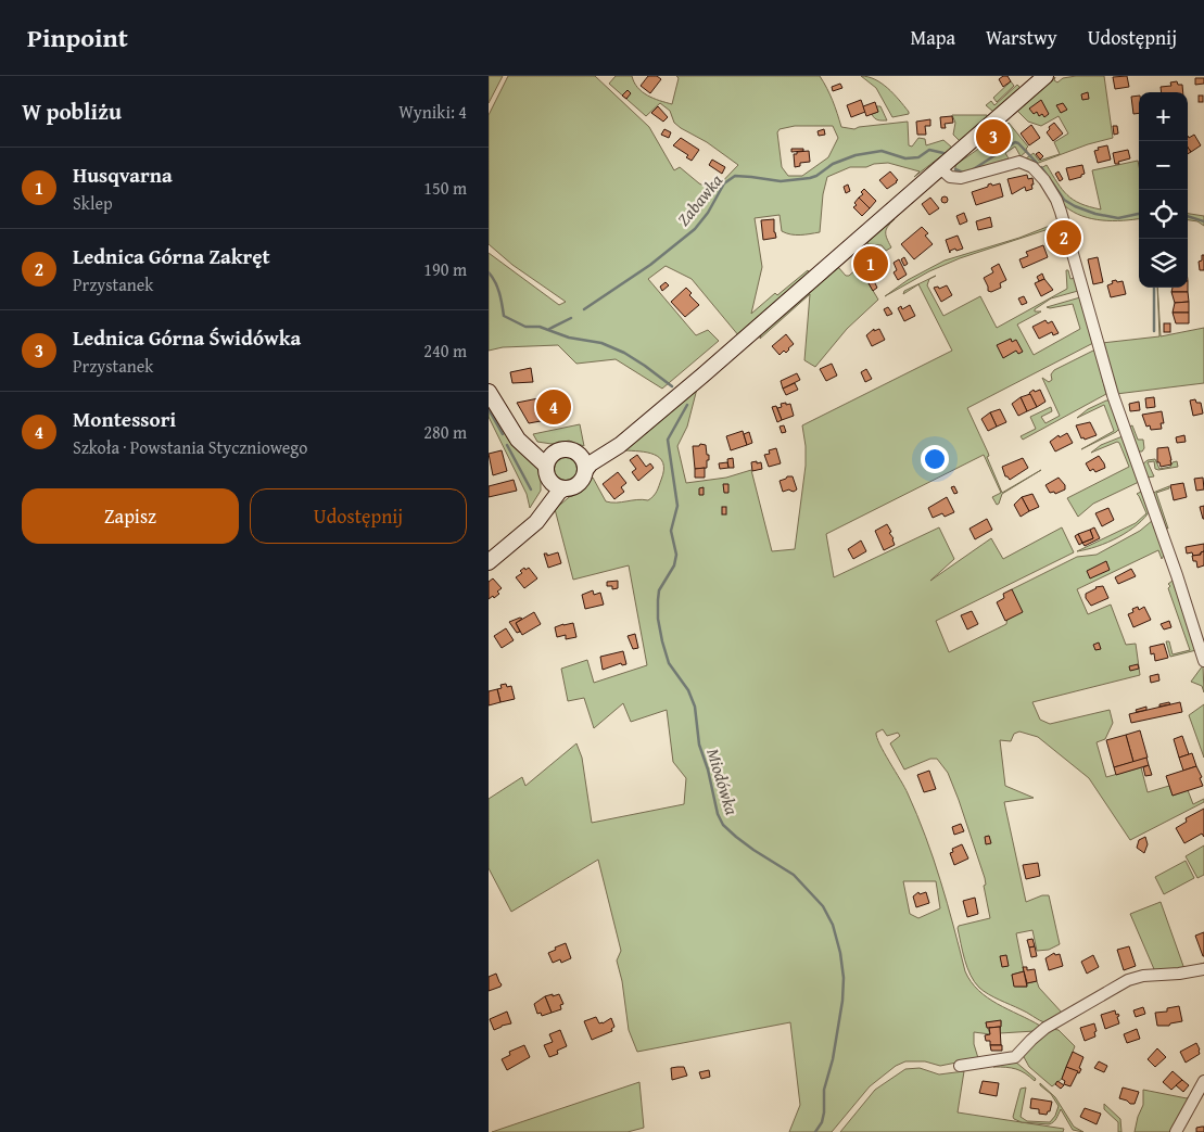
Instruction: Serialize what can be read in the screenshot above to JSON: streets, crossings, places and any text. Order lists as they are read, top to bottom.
{
  "water": ["Zabawka", "Miodówka"],
  "page": {
    "header": "Pinpoint",
    "nav": ["Mapa", "Warstwy", "Udostępnij"],
    "heading": ["W pobliżu", "Wyniki: 4"],
    "map_buttons": ["+", "−"],
    "pins": [
      "3",
      "2",
      "1",
      "4"
    ],
    "list": [
      {
        "mark": "1",
        "name": "Husqvarna",
        "note": "Sklep",
        "value": "150 m"
      },
      {
        "mark": "2",
        "name": "Lednica Górna Zakręt",
        "note": "Przystanek",
        "value": "190 m"
      },
      {
        "mark": "3",
        "name": "Lednica Górna Świdówka",
        "note": "Przystanek",
        "value": "240 m"
      },
      {
        "mark": "4",
        "name": "Montessori",
        "note": "Szkoła · Powstania Styczniowego",
        "value": "280 m"
      }
    ],
    "buttons": ["Zapisz", "Udostępnij"]
  }
}
